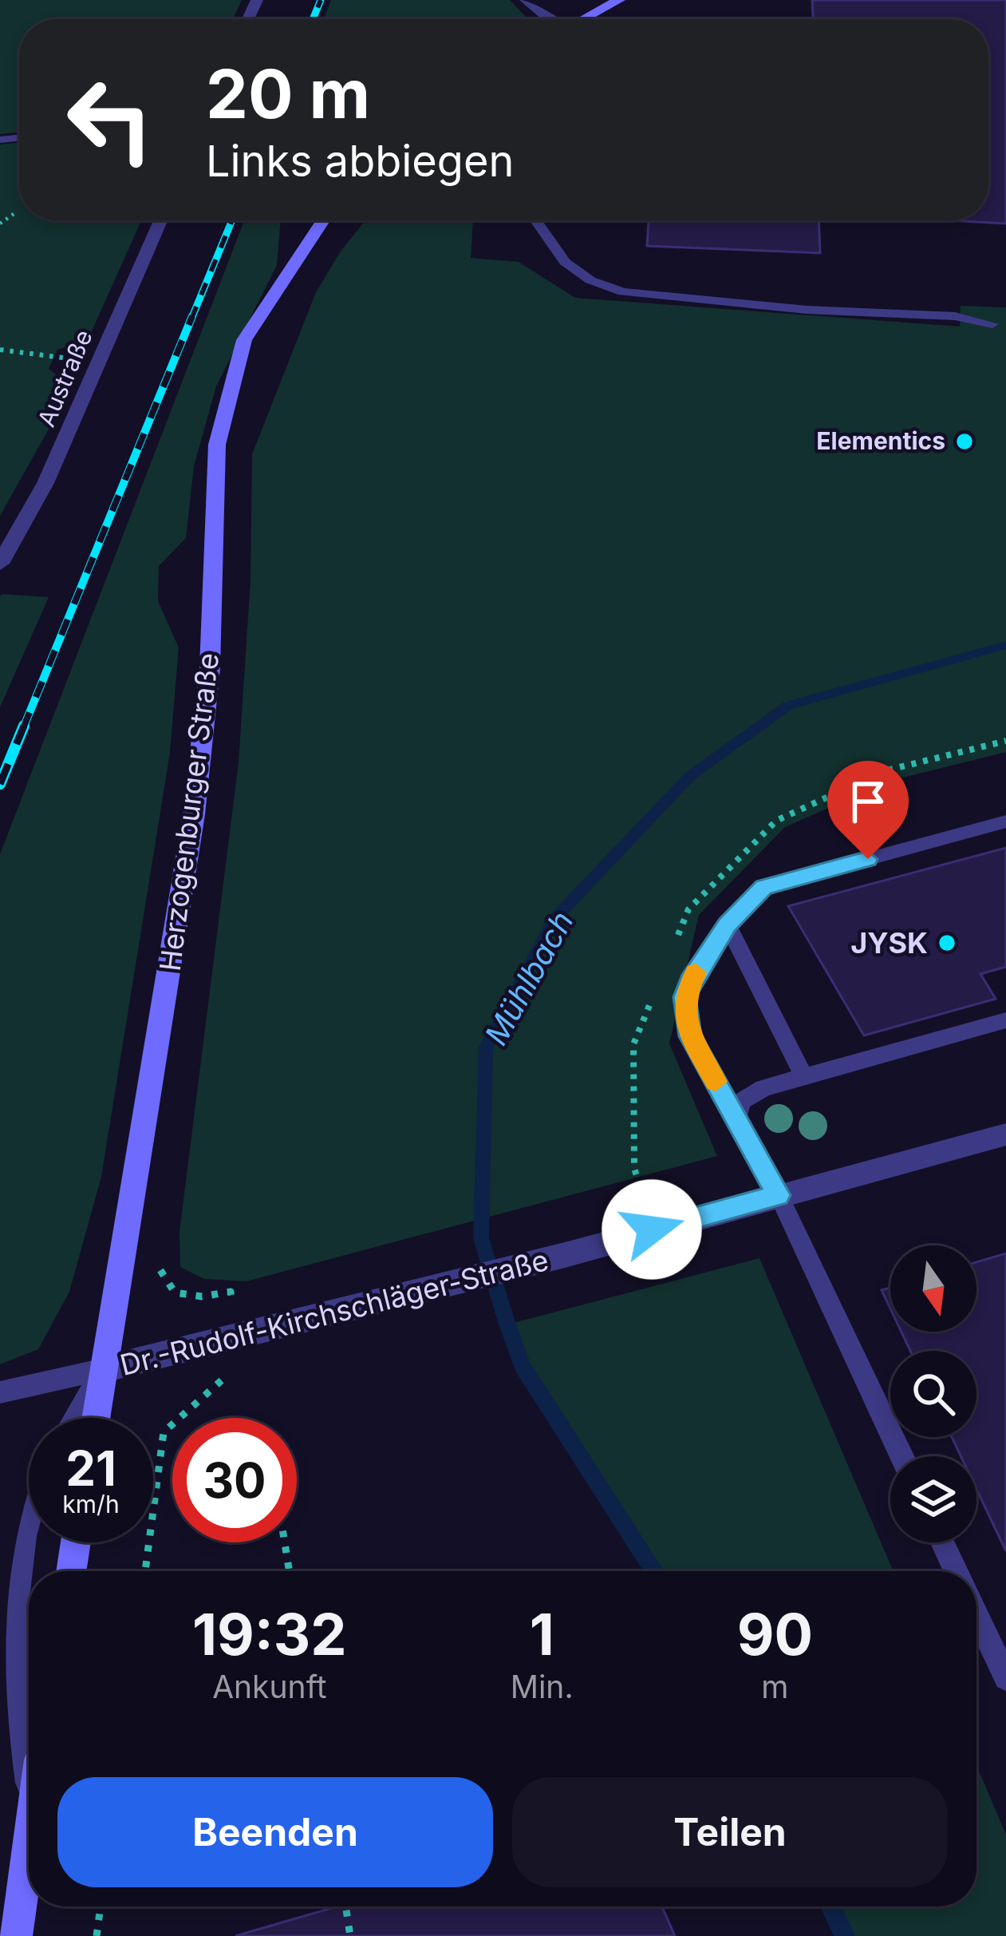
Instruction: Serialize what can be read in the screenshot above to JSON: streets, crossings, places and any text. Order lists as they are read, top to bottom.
{
  "streets": {
    "street": ["Austraße", "Herzogenburger Straße", "Dr.-Rudolf-Kirchschläger-Straße"]
  },
  "crossings": [
    ["Herzogenburger Straße", "Dr.-Rudolf-Kirchschläger-Straße"]
  ],
  "water": ["Mühlbach"],
  "places": ["Elementics", "JYSK"],
  "north": "bottom",
  "page": {
    "turn": ["20 m", "Links abbiegen"],
    "speed": "21 km/h",
    "limit": "30",
    "eta": [
      "19:32",
      "Ankunft",
      "1",
      "Min.",
      "90",
      "m"
    ],
    "buttons": ["Beenden", "Teilen"]
  }
}
